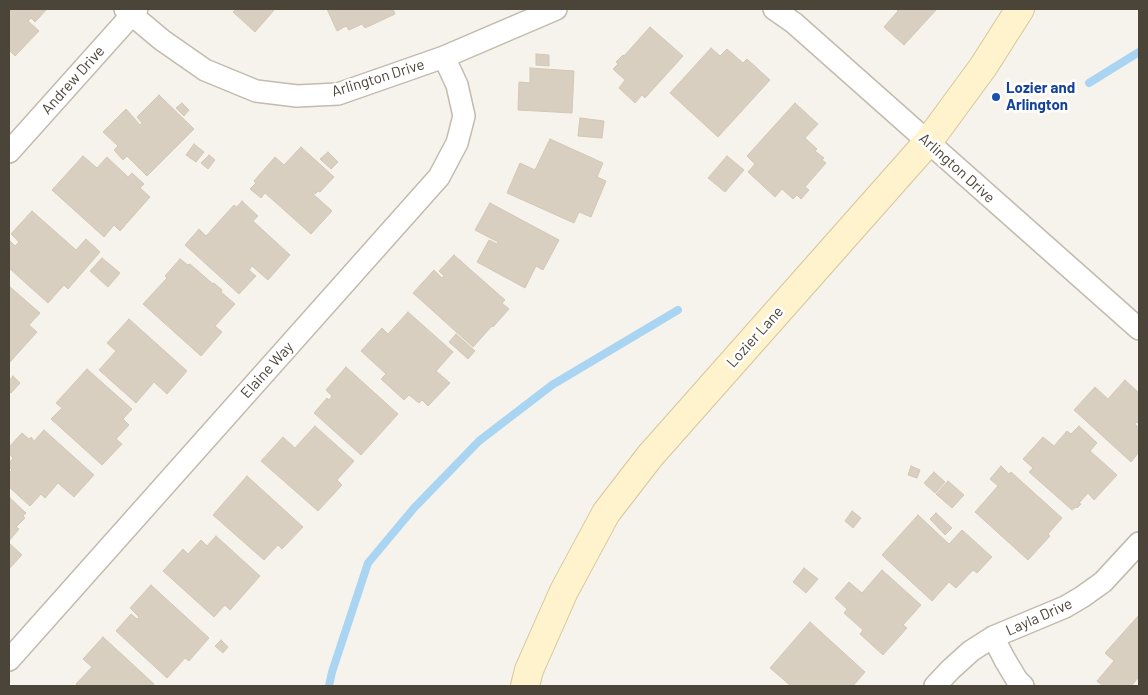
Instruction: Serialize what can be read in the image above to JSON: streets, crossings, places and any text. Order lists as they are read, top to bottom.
{
  "streets": {
    "main road": ["Lozier Lane"],
    "street": [
      "Arlington Drive",
      "Andrew Drive",
      "Elaine Way",
      "Layla Drive"
    ]
  },
  "crossings": [
    ["Arlington Drive", "Andrew Drive"],
    ["Arlington Drive", "Lozier Lane"],
    ["Arlington Drive", "Elaine Way"]
  ],
  "places": ["Lozier and Arlington"]
}
